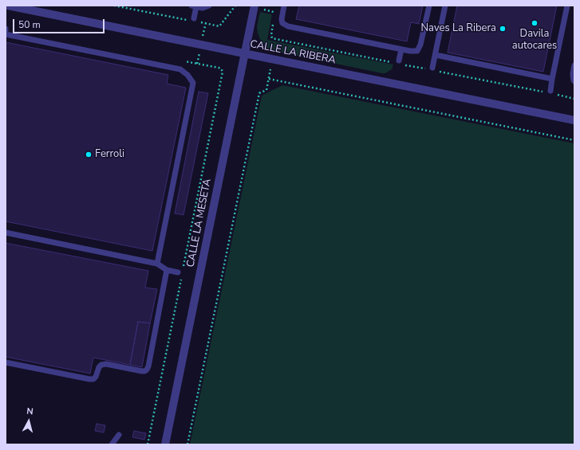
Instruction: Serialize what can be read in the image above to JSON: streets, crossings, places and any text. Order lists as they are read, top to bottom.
{
  "streets": {
    "street": ["CALLE LA RIBERA", "CALLE LA MESETA"]
  },
  "crossings": [
    ["CALLE LA RIBERA", "CALLE LA MESETA"]
  ],
  "places": ["Davila autocares", "Naves La Ribera", "Ferroli"],
  "scale_bar": "50 m",
  "north": "top"
}
